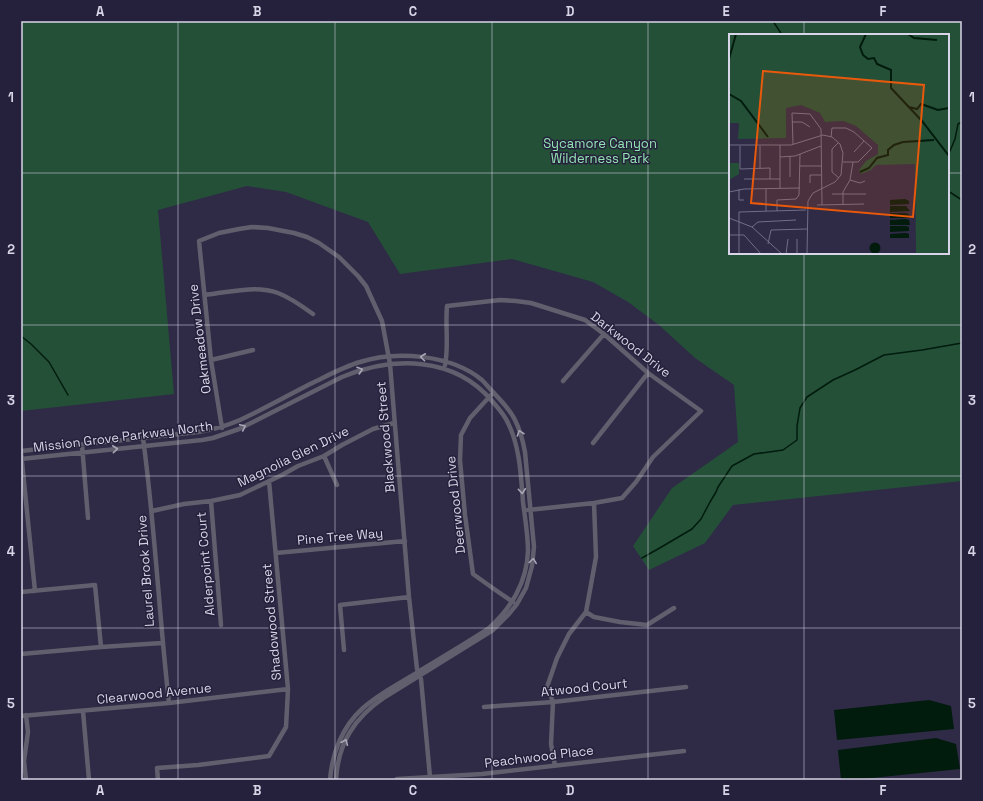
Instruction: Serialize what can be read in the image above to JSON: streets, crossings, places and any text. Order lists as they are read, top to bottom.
{
  "streets": {
    "street": [
      "Oakmeadow Drive",
      "Darkwood Drive",
      "Mission Grove Parkway North",
      "Blackwood Street",
      "Magnolia Glen Drive",
      "Deerwood Drive",
      "Pine Tree Way",
      "Alderpoint Court",
      "Laurel Brook Drive",
      "Shadowood Street",
      "Atwood Court",
      "Clearwood Avenue",
      "Peachwood Place"
    ]
  },
  "crossings": [
    ["Oakmeadow Drive", "Mission Grove Parkway North"],
    ["Oakmeadow Drive", "Blackwood Street"],
    ["Darkwood Drive", "Mission Grove Parkway North"],
    ["Mission Grove Parkway North", "Blackwood Street"],
    ["Mission Grove Parkway North", "Deerwood Drive"],
    ["Mission Grove Parkway North", "Laurel Brook Drive"],
    ["Blackwood Street", "Magnolia Glen Drive"],
    ["Blackwood Street", "Pine Tree Way"],
    ["Blackwood Street", "Peachwood Place"],
    ["Magnolia Glen Drive", "Alderpoint Court"],
    ["Magnolia Glen Drive", "Laurel Brook Drive"],
    ["Magnolia Glen Drive", "Shadowood Street"],
    ["Pine Tree Way", "Shadowood Street"],
    ["Laurel Brook Drive", "Clearwood Avenue"],
    ["Shadowood Street", "Clearwood Avenue"]
  ],
  "parks": ["Sycamore Canyon Wilderness Park"],
  "grid": {
    "columns": [
      "A",
      "B",
      "C",
      "D",
      "E",
      "F"
    ],
    "rows": [
      "1",
      "2",
      "3",
      "4",
      "5"
    ]
  }
}
